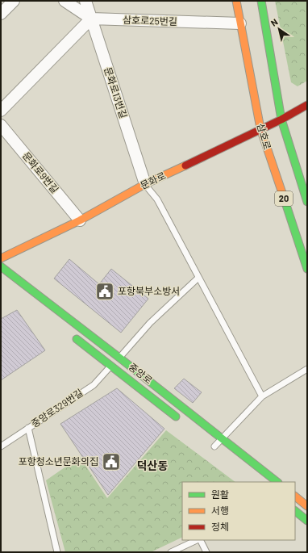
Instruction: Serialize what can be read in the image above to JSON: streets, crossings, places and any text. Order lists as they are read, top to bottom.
{
  "streets": {
    "main road": [
      "삼호로",
      "문화로",
      "20",
      "중앙로"
    ],
    "street": ["삼호로25번길", "문화로13번길", "문화로9번길"],
    "lane": ["중앙로329번길"]
  },
  "crossings": [
    ["삼호로25번길", "문화로13번길"],
    ["삼호로25번길", "삼호로"],
    ["문화로13번길", "문화로"],
    ["삼호로", "문화로"],
    ["문화로9번길", "문화로"],
    ["문화로", "20"],
    ["중앙로", "중앙로329번길"]
  ],
  "districts": ["덕산동"],
  "places": {
    "public building": ["포항북부소방서", "포항청소년문화의집"]
  },
  "legend": ["원활", "서행", "정체"],
  "north": "top left"
}
